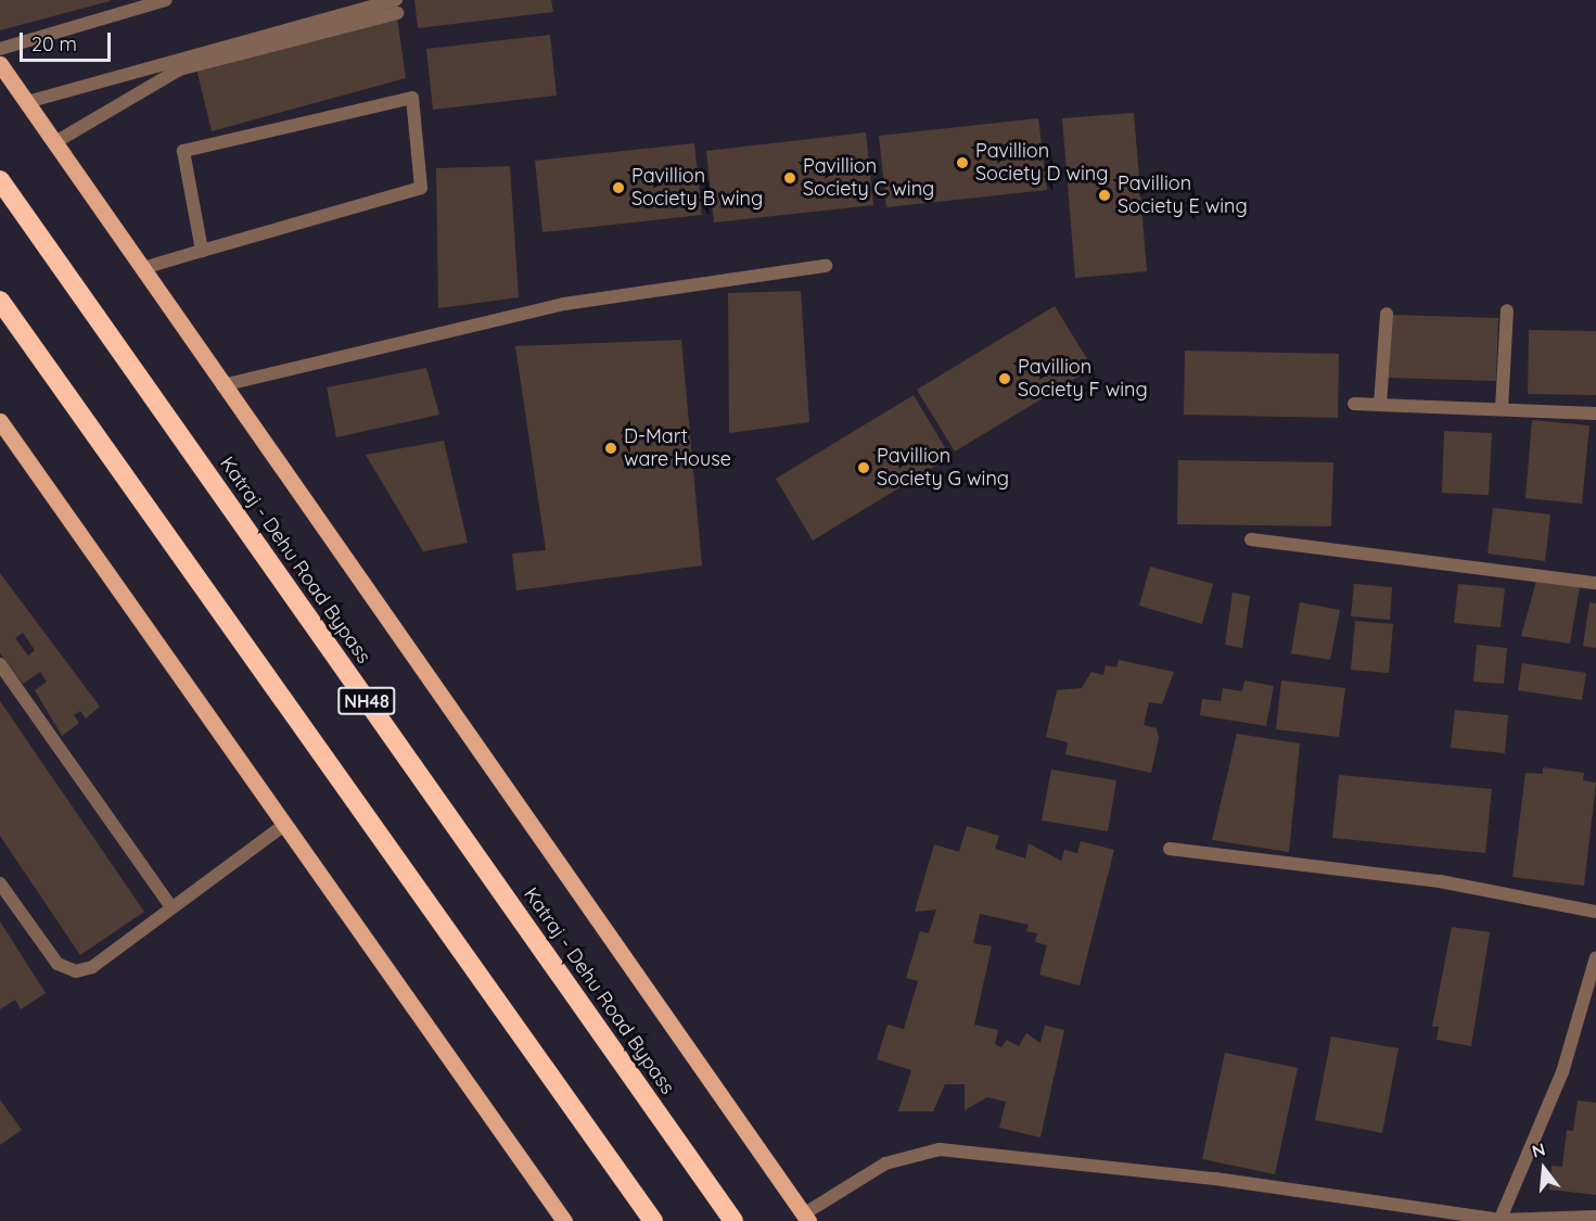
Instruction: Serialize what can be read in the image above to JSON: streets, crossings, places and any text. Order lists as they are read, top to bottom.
{
  "streets": {
    "highway": ["Katraj - Dehu Road Bypass", "NH48"]
  },
  "places": [
    "Pavillion Society D wing",
    "Pavillion Society C wing",
    "Pavillion Society B wing",
    "Pavillion Society E wing",
    "Pavillion Society F wing",
    "D-Mart ware House",
    "Pavillion Society G wing"
  ],
  "scale_bar": "20 m",
  "north": "top"
}
